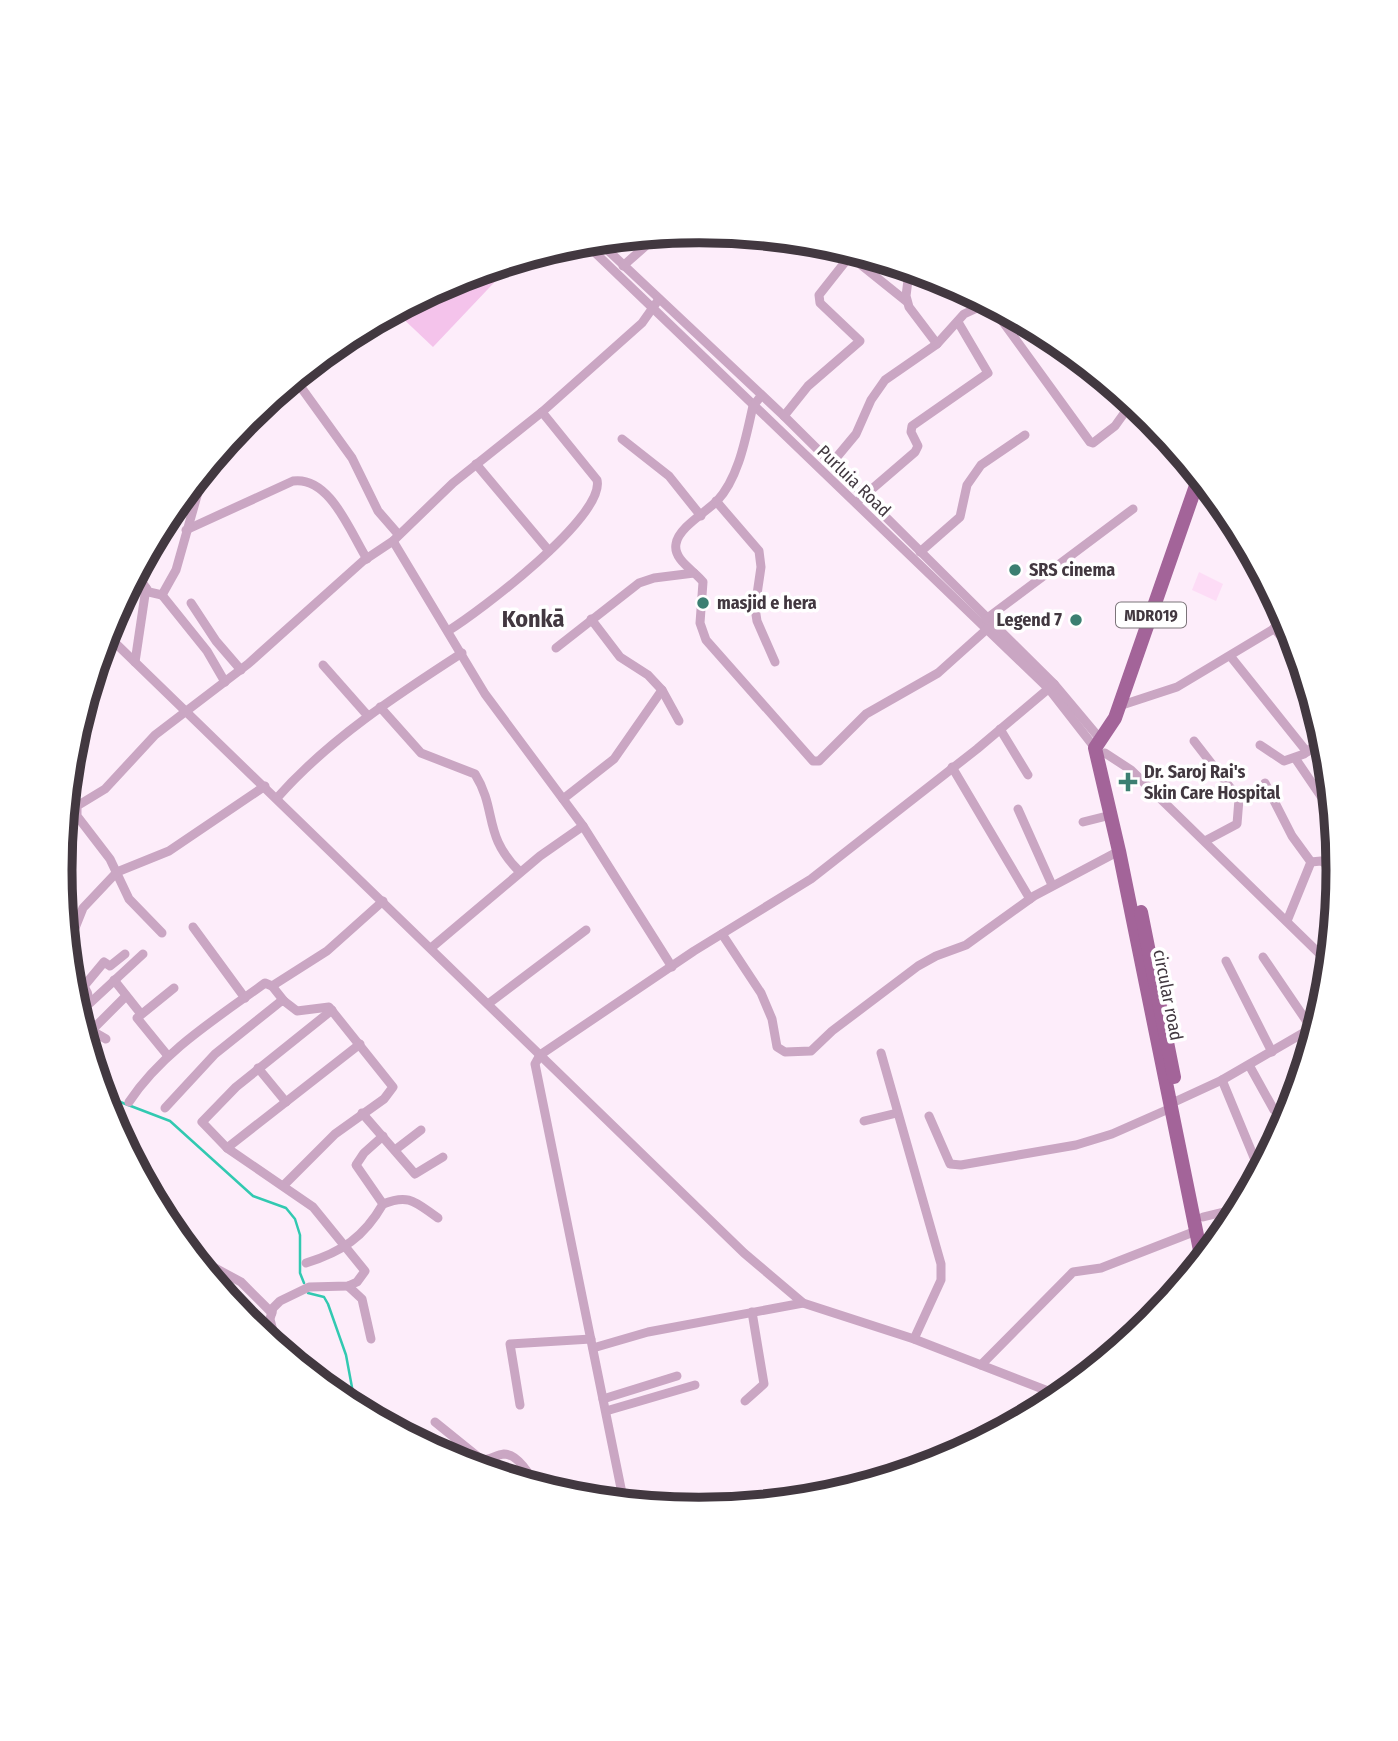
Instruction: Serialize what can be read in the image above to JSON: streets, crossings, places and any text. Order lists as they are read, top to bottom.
{
  "streets": {
    "main road": ["MDR019", "circular road"],
    "street": ["Purluia Road"]
  },
  "crossings": [
    ["Purluia Road", "MDR019"],
    ["Purluia Road", "circular road"],
    ["MDR019", "circular road"]
  ],
  "districts": ["Konkā"],
  "places": {
    "other": ["SRS cinema", "masjid e hera", "Legend 7"],
    "health": ["Dr. Saroj Rai's Skin Care Hospital"]
  }
}
